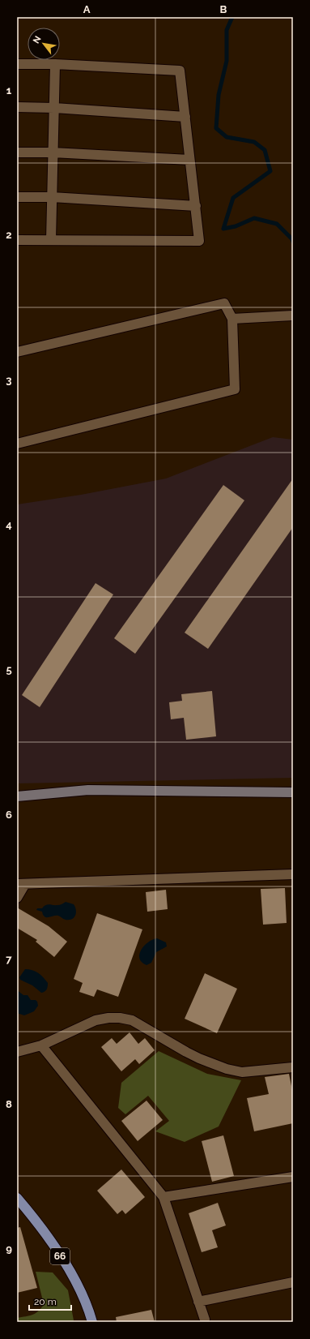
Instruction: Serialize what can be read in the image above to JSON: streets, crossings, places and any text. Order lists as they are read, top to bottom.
{
  "streets": {
    "main road": ["66"]
  },
  "scale_bar": "20 m",
  "north": "top left",
  "grid": {
    "columns": ["A", "B"],
    "rows": [
      "1",
      "2",
      "3",
      "4",
      "5",
      "6",
      "7",
      "8",
      "9"
    ]
  }
}
